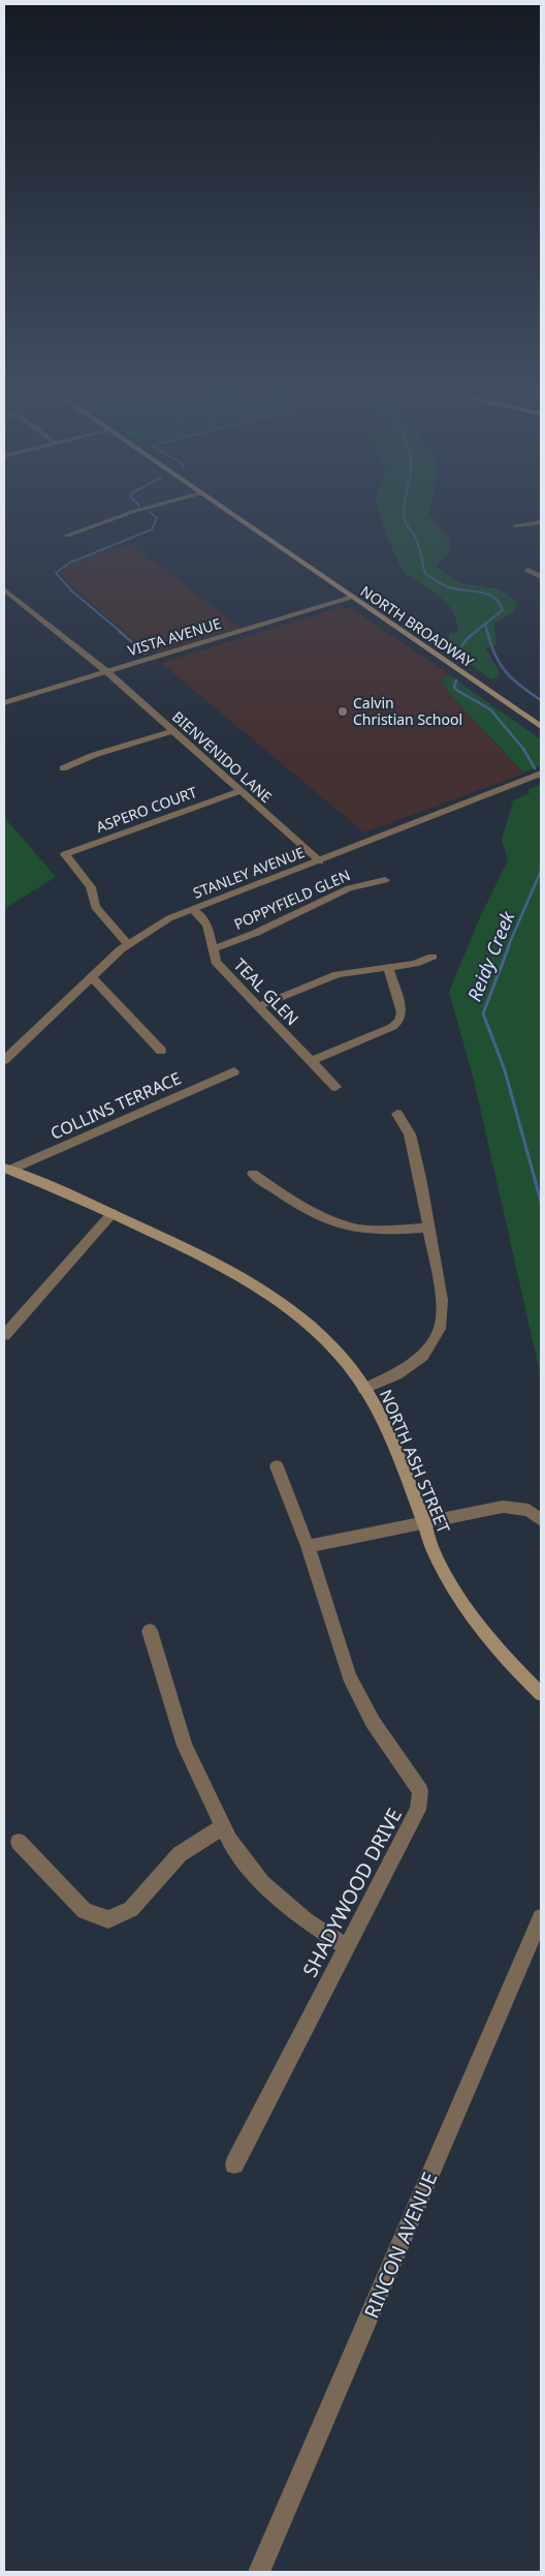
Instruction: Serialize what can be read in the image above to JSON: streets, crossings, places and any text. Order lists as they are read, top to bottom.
{
  "streets": {
    "main road": ["NORTH BROADWAY", "NORTH ASH STREET"],
    "street": [
      "VISTA AVENUE",
      "BIENVENIDO LANE",
      "ASPERO COURT",
      "STANLEY AVENUE",
      "POPPYFIELD GLEN",
      "TEAL GLEN",
      "COLLINS TERRACE",
      "SHADYWOOD DRIVE",
      "RINCON AVENUE"
    ]
  },
  "crossings": [
    ["NORTH BROADWAY", "VISTA AVENUE"],
    ["VISTA AVENUE", "BIENVENIDO LANE"],
    ["BIENVENIDO LANE", "ASPERO COURT"],
    ["BIENVENIDO LANE", "STANLEY AVENUE"],
    ["ASPERO COURT", "STANLEY AVENUE"],
    ["STANLEY AVENUE", "TEAL GLEN"],
    ["POPPYFIELD GLEN", "TEAL GLEN"],
    ["COLLINS TERRACE", "NORTH ASH STREET"]
  ],
  "water": ["Reidy Creek"],
  "places": ["Calvin Christian School"]
}
